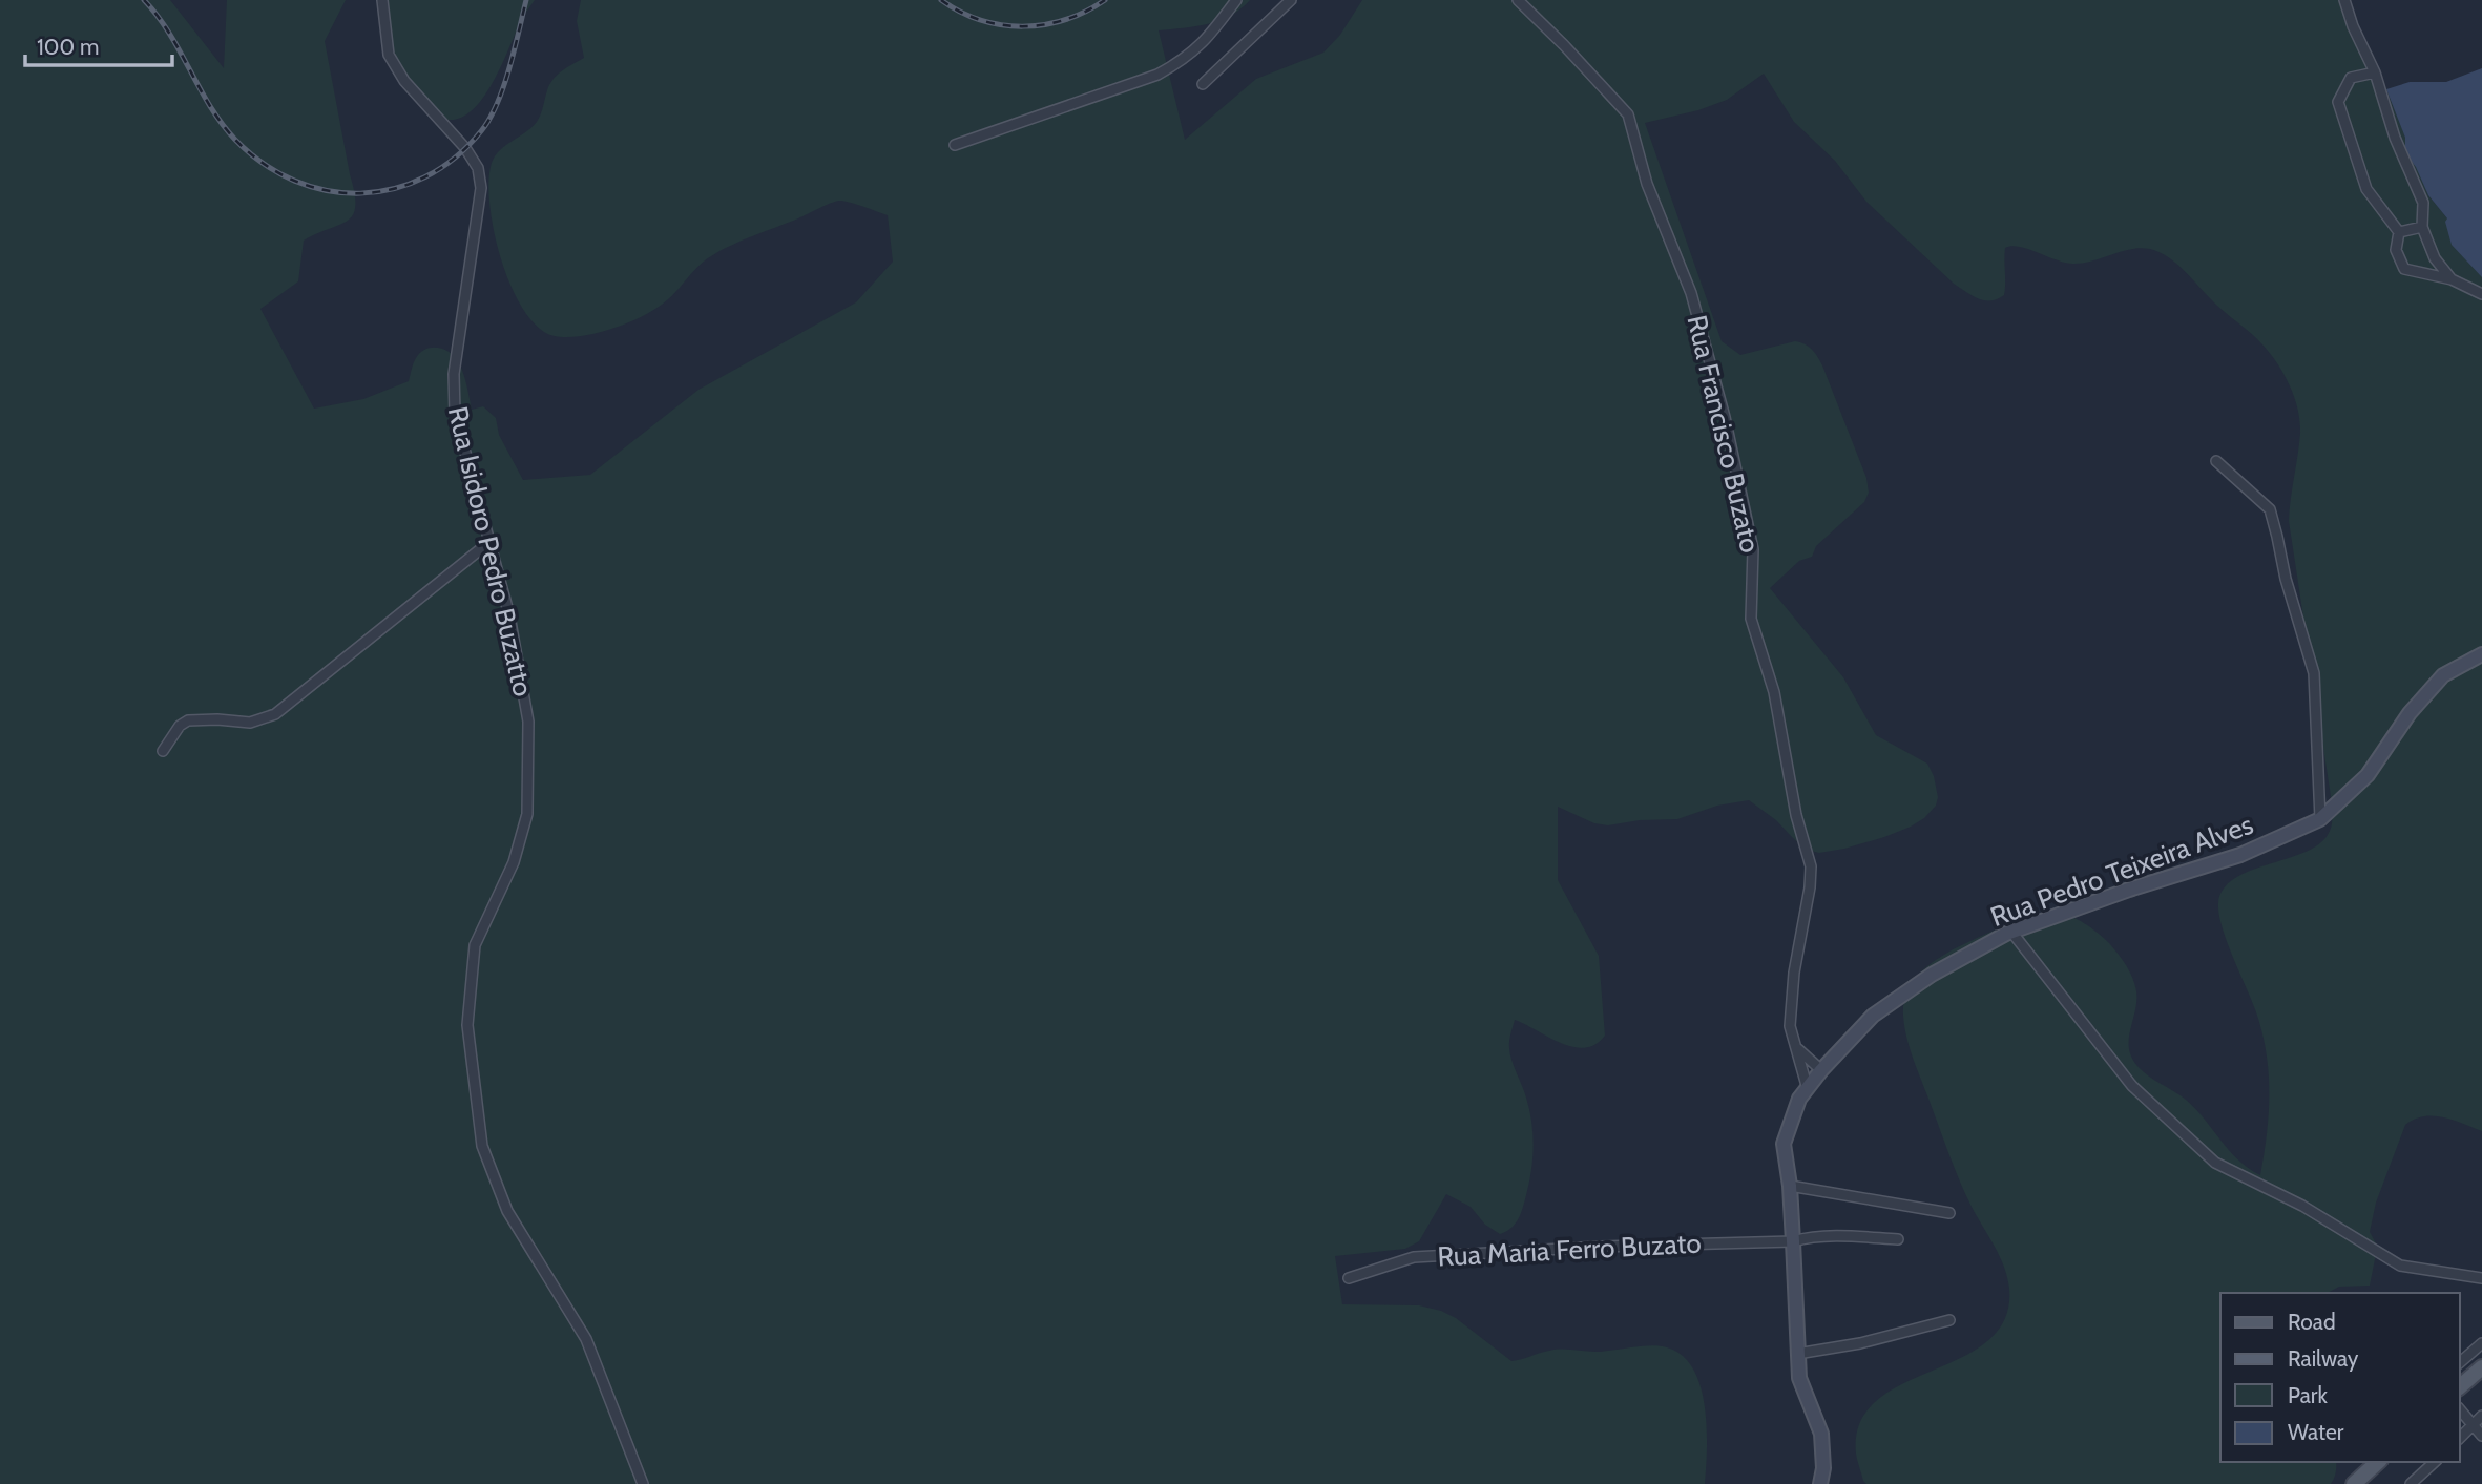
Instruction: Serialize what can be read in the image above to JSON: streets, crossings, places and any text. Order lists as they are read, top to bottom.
{
  "streets": {
    "street": [
      "Rua Francisco Buzato",
      "Rua Isidoro Pedro Buzatto",
      "Rua Pedro Teixeira Alves",
      "Rua Maria Ferro Buzato"
    ]
  },
  "crossings": [
    ["Rua Francisco Buzato", "Rua Pedro Teixeira Alves"],
    ["Rua Pedro Teixeira Alves", "Rua Maria Ferro Buzato"]
  ],
  "legend": [
    "Road",
    "Railway",
    "Park",
    "Water"
  ],
  "scale_bar": "100 m"
}
